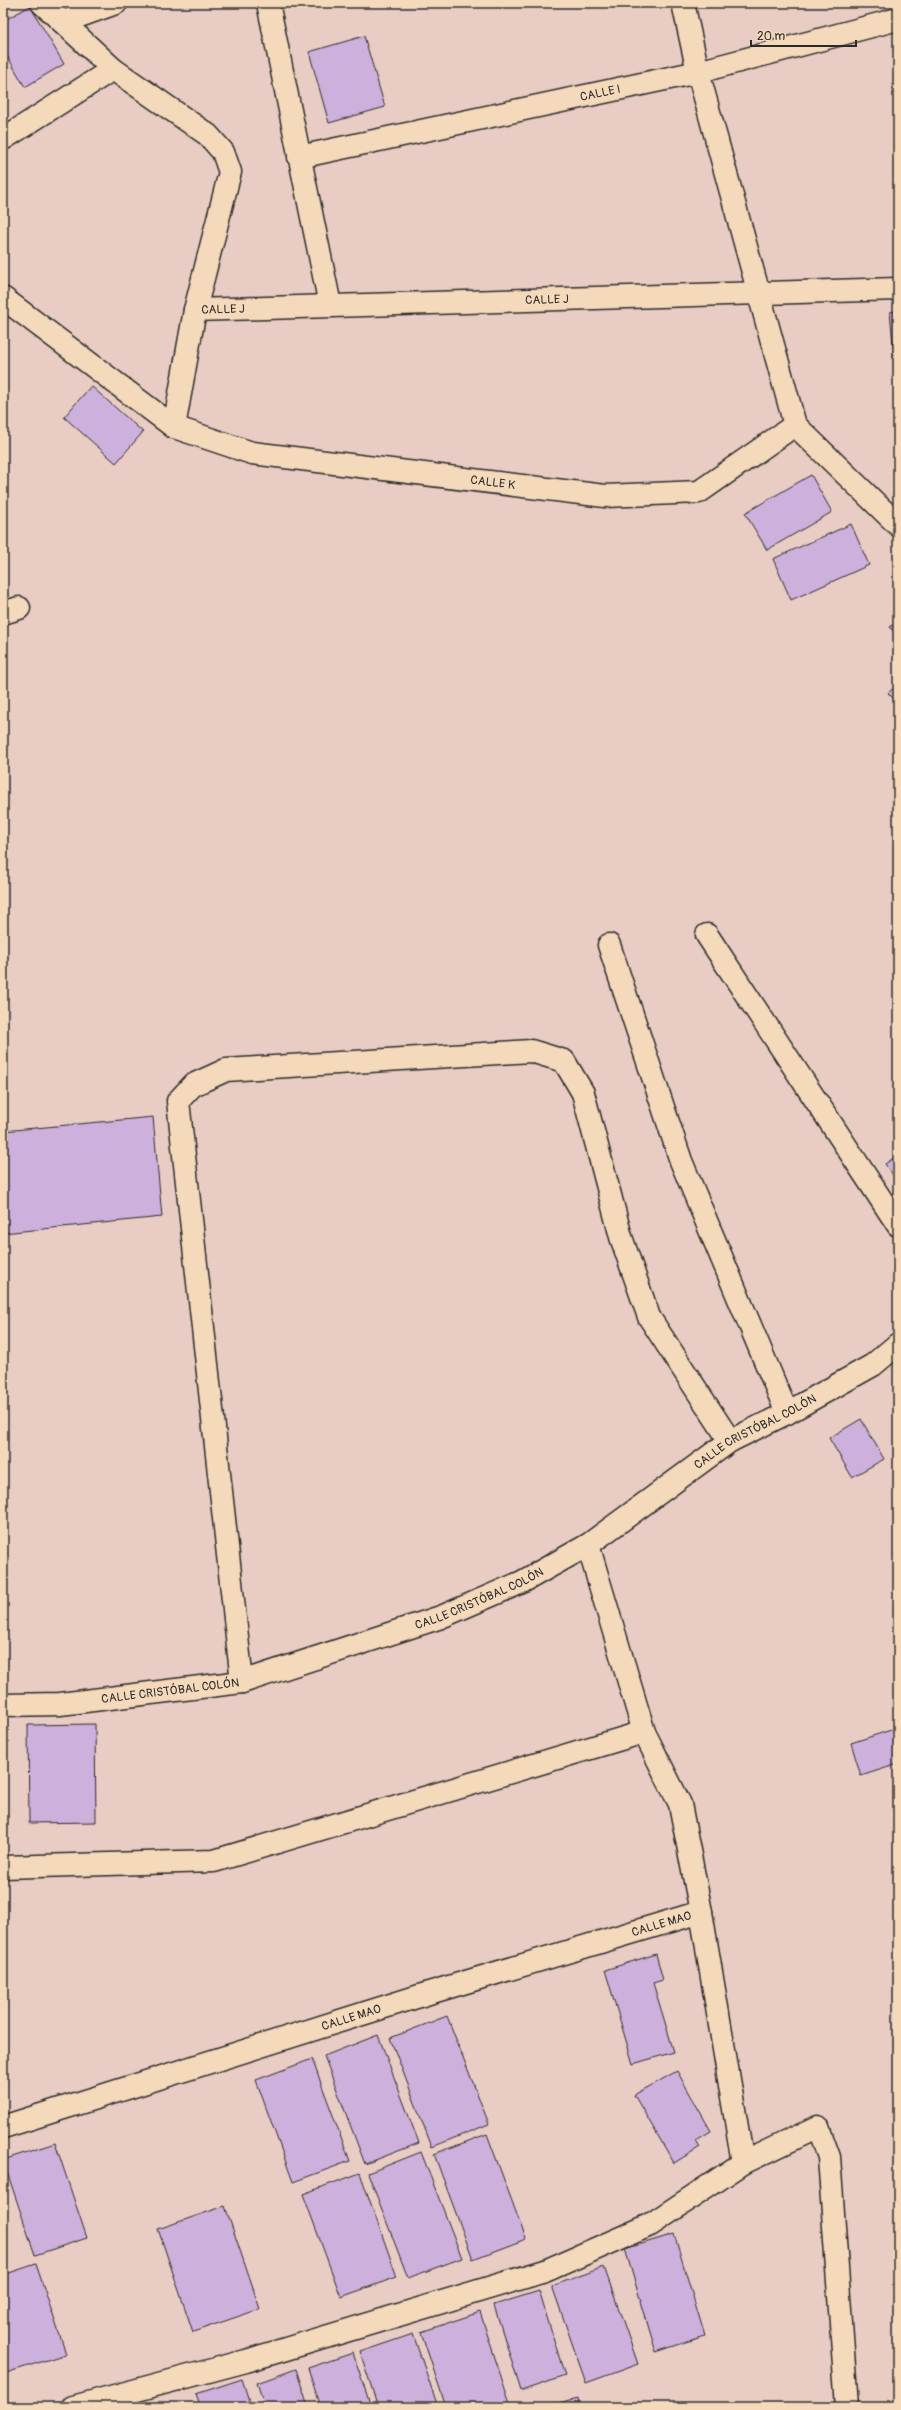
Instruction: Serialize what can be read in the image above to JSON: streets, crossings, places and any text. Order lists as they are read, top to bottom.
{
  "streets": {
    "street": [
      "CALLE I",
      "CALLE J",
      "CALLE K",
      "CALLE CRISTÓBAL COLÓN",
      "CALLE MAO"
    ]
  },
  "scale_bar": "20 m"
}
